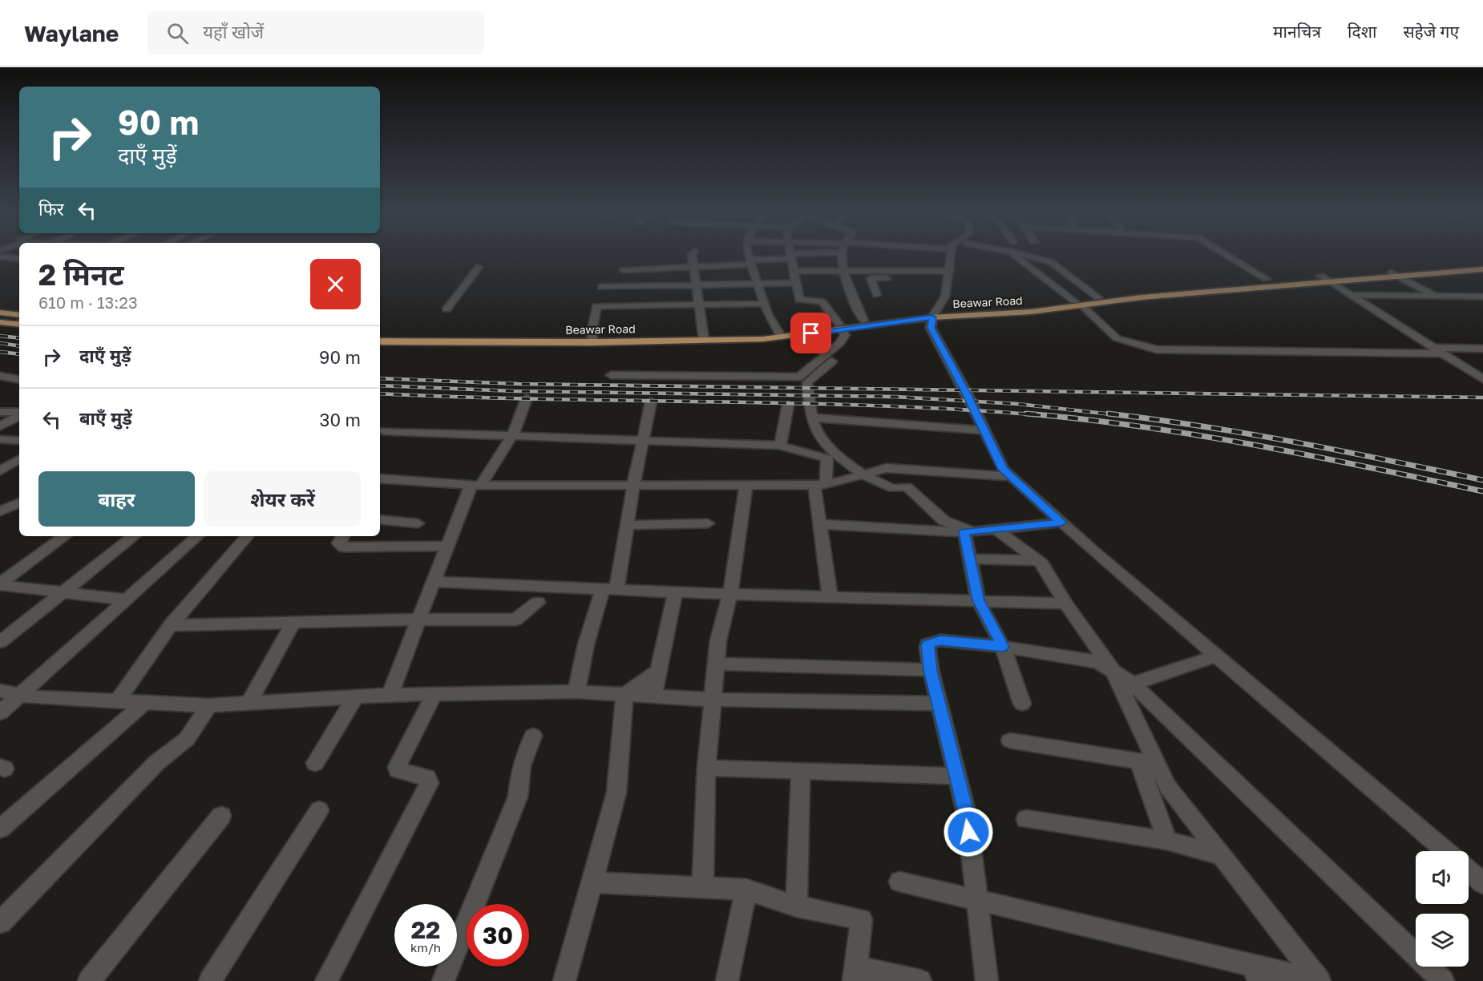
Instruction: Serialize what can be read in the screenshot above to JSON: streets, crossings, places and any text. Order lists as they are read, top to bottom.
{
  "streets": {
    "main road": ["Beawar Road"]
  },
  "page": {
    "header": "Waylane",
    "search": "यहाँ खोजें",
    "nav": ["मानचित्र", "दिशा", "सहेजे गए"],
    "turn": ["90 m", "दाएँ मुड़ें"],
    "then": "फिर",
    "heading": ["2 मिनट", "610 m · 13:23"],
    "list": [
      {
        "name": "दाएँ मुड़ें",
        "value": "90 m"
      },
      {
        "name": "बाएँ मुड़ें",
        "value": "30 m"
      }
    ],
    "buttons": ["बाहर", "शेयर करें"],
    "speed": "22 km/h",
    "limit": "30"
  }
}
